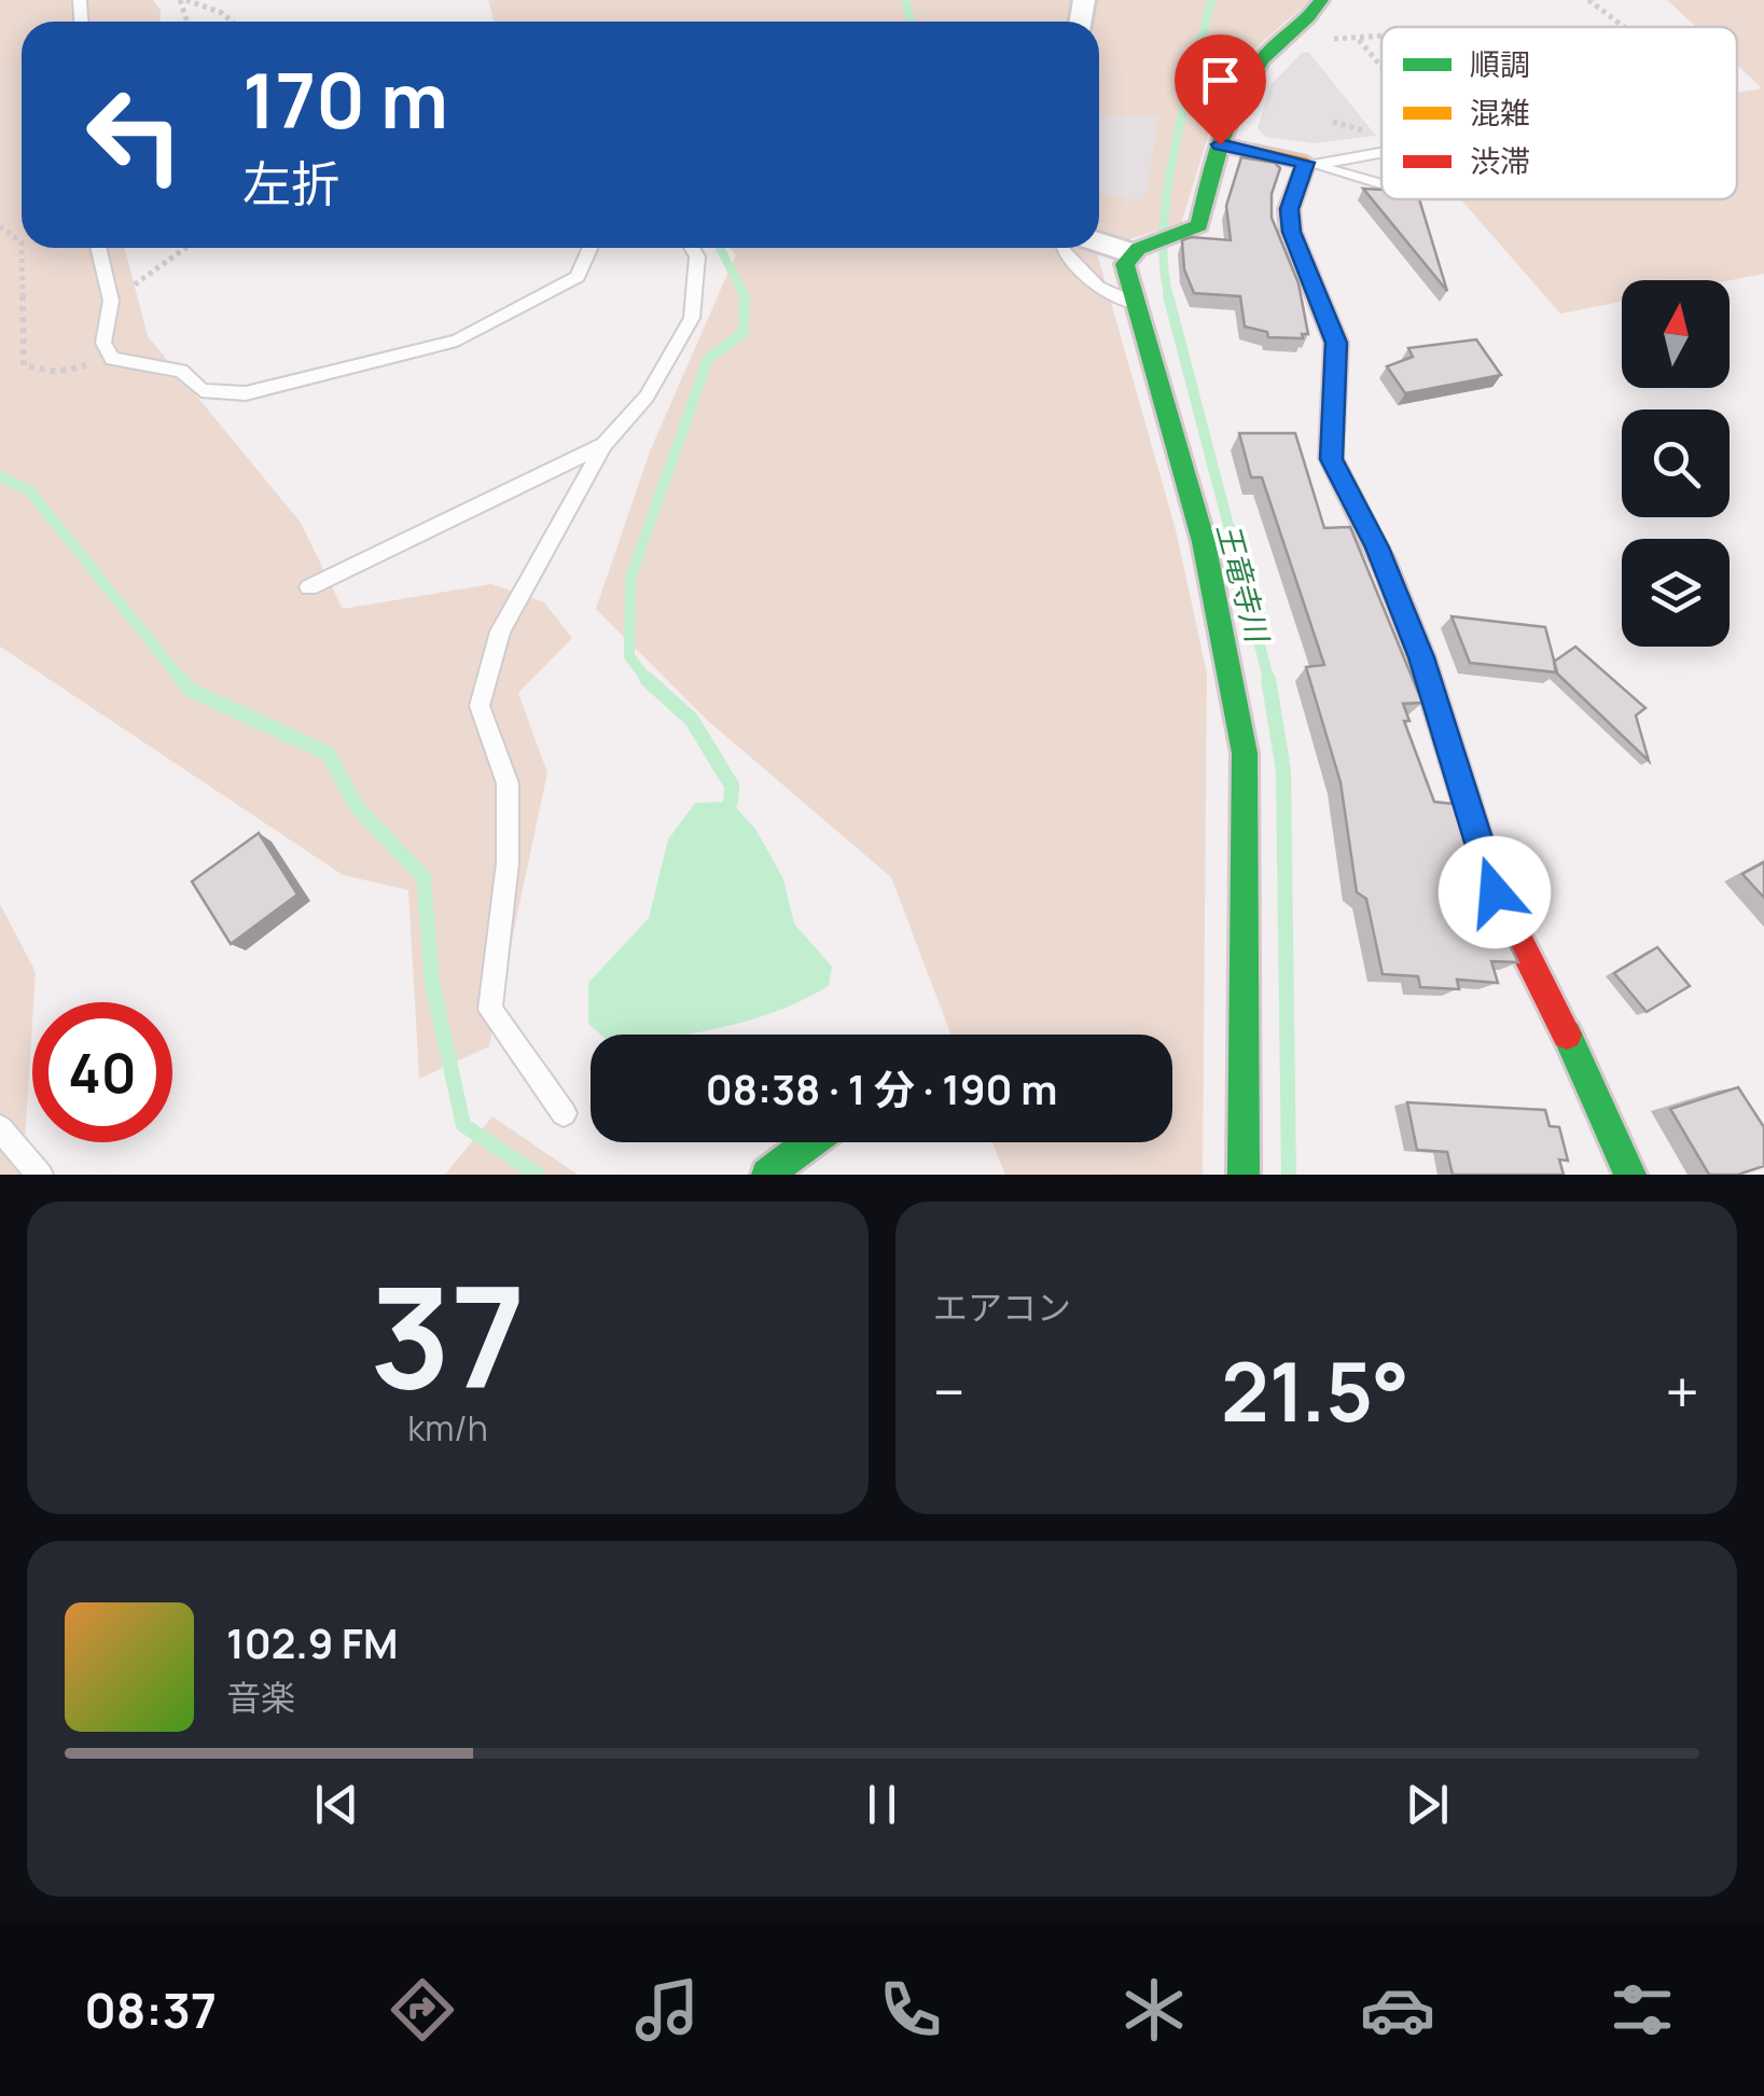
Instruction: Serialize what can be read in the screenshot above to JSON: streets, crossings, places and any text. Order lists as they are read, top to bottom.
{
  "water": ["王竜寺川"],
  "legend": ["順調", "混雑", "渋滞"],
  "north": "top",
  "page": {
    "turn": ["170 m", "左折"],
    "limit": "40",
    "trip": "08:38 · 1 分 · 190 m",
    "tile": [
      ["37", "km/h"],
      "エアコン"
    ],
    "heat": ["−", "21.5°", "+"],
    "song": ["102.9 FM", "音楽"],
    "tabs": "08:37"
  }
}
